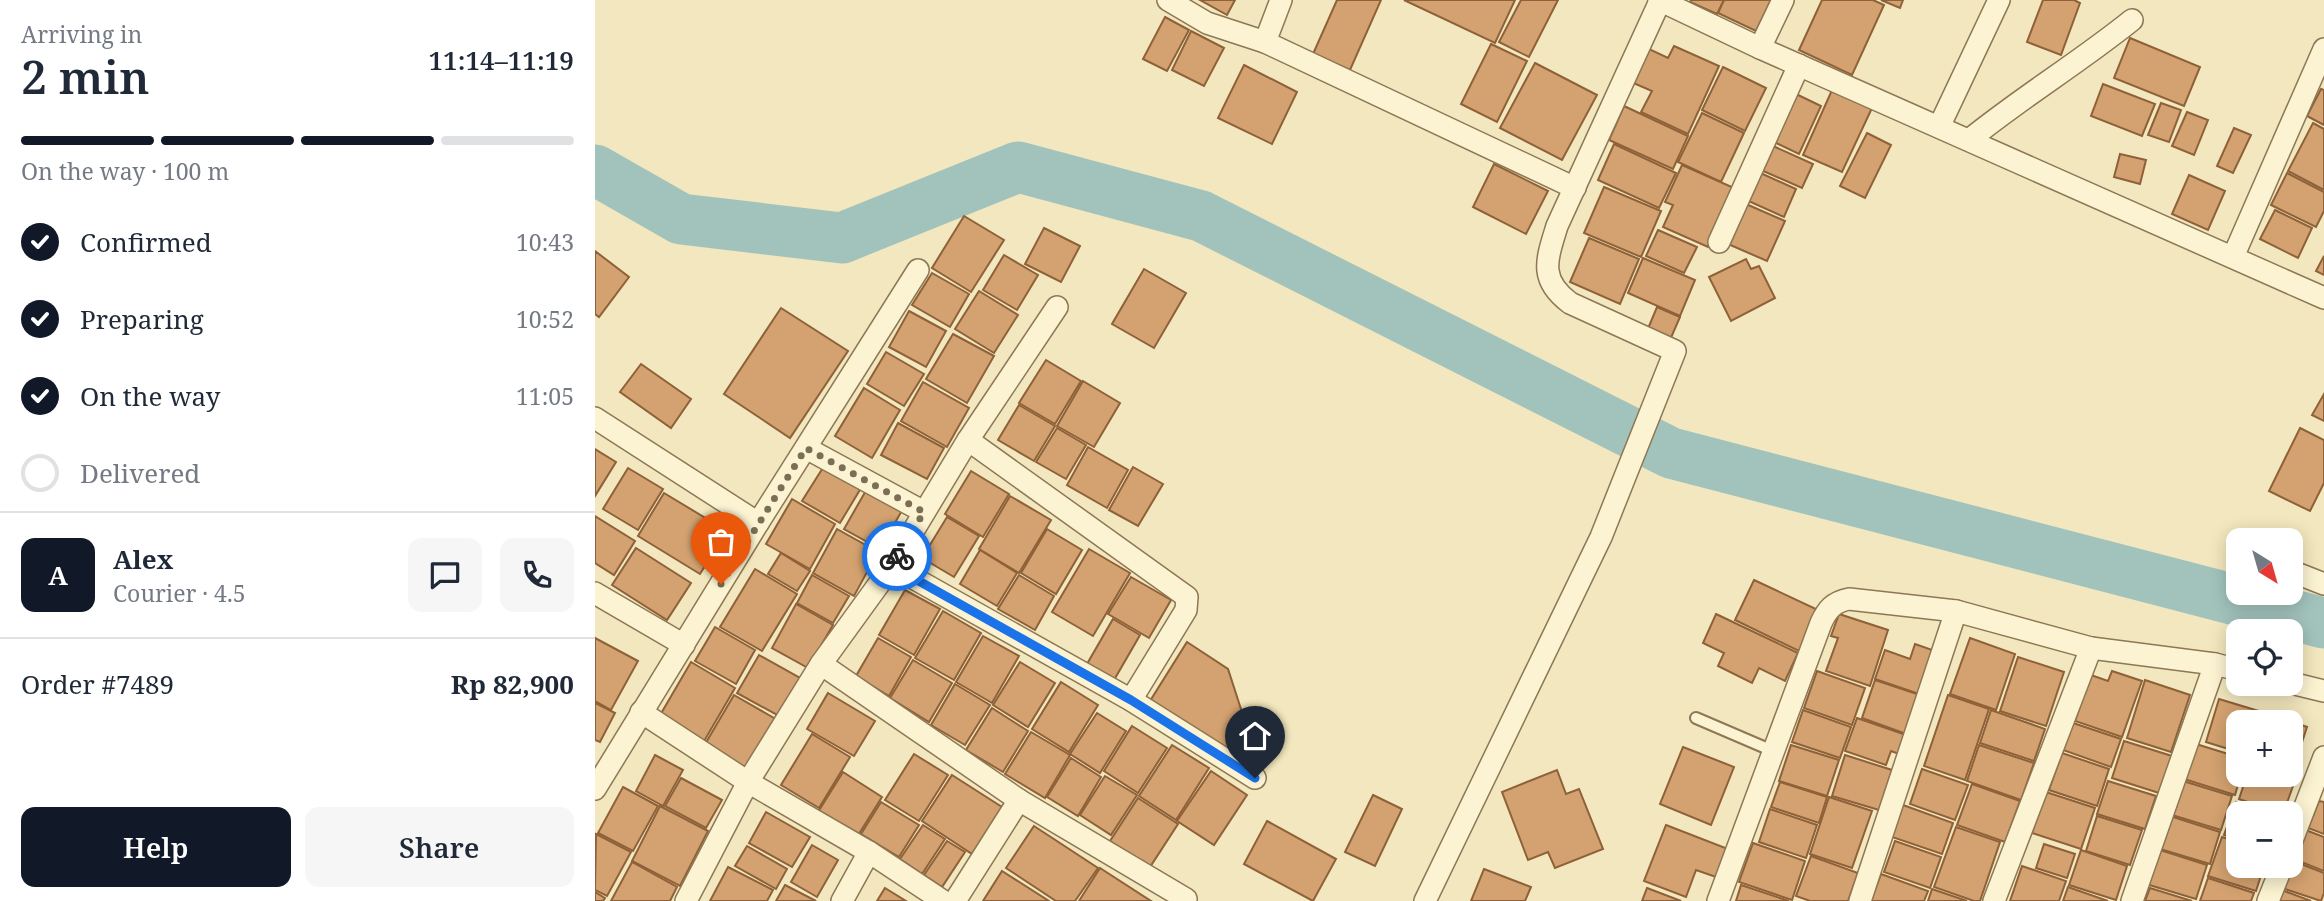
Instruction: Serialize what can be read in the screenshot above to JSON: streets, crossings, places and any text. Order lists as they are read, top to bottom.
{
  "north": "bottom right",
  "page": {
    "heading": ["2 min", "Arriving in", "11:14–11:19"],
    "panel": [
      "Alex",
      "Courier · 4.5",
      "Order #7489",
      "Rp 82,900"
    ],
    "bar": "On the way · 100 m",
    "list": [
      ["Confirmed", "10:43"],
      ["Preparing", "10:52"],
      ["On the way", "11:05"],
      "Delivered"
    ],
    "map_buttons": ["+", "−"],
    "round": "A",
    "buttons": ["Help", "Share"]
  }
}
